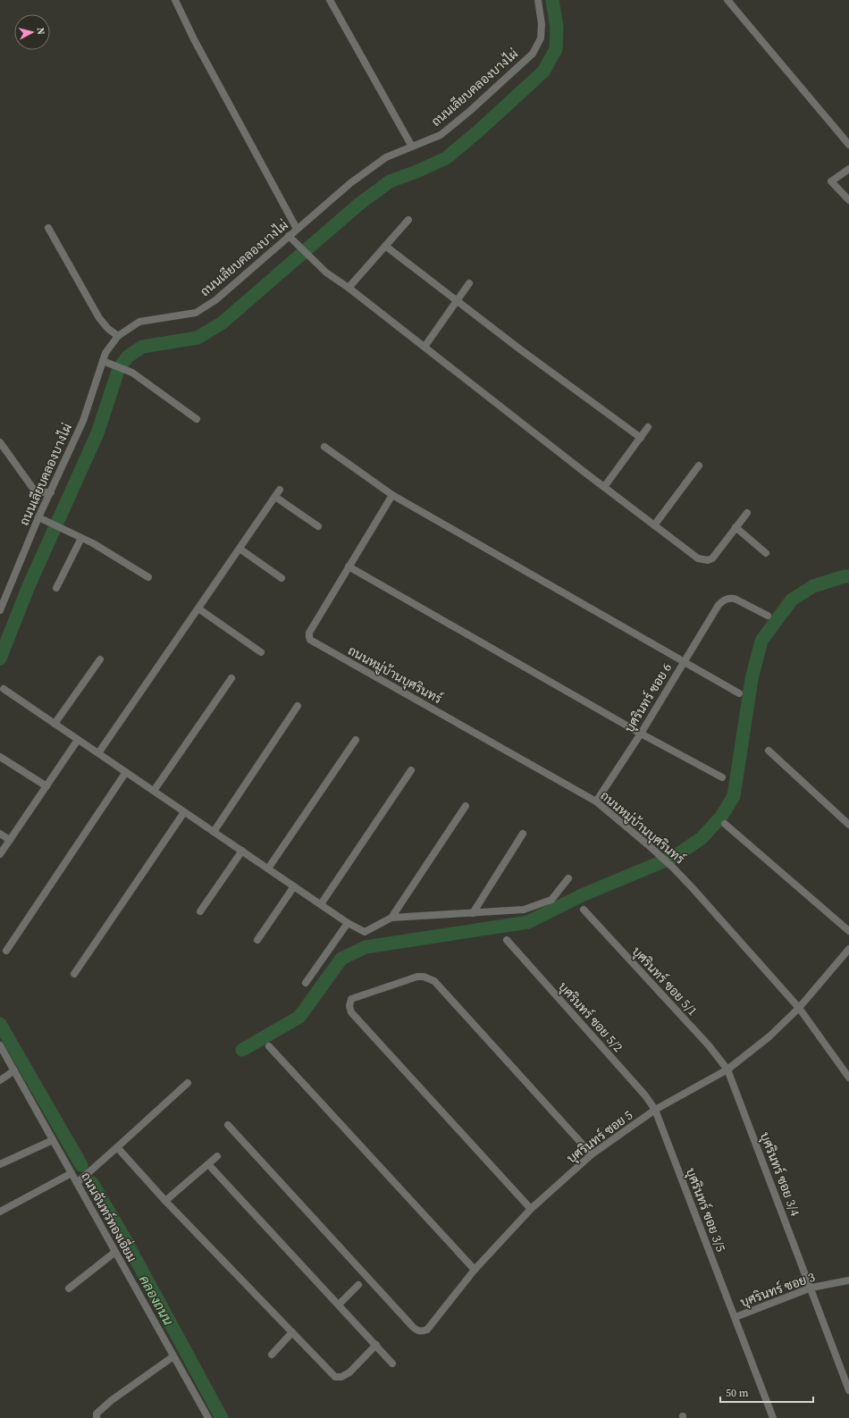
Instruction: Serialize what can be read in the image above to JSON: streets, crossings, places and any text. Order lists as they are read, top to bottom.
{
  "streets": {
    "street": [
      "ถนนเลียบคลองบางไผ่",
      "ถนนหมู่บ้านบุศรินทร์",
      "บุศรินทร์ ซอย 6",
      "บุศรินทร์ ซอย 5/1",
      "บุศรินทร์ ซอย 5/2",
      "บุศรินทร์ ซอย 5",
      "บุศรินทร์ ซอย 3/4",
      "บุศรินทร์ ซอย 3/5",
      "ถนนจันทร์ทองเอี่ยม",
      "บุศรินทร์ ซอย 3"
    ]
  },
  "crossings": [
    ["ถนนหมู่บ้านบุศรินทร์", "บุศรินทร์ ซอย 6"],
    ["ถนนหมู่บ้านบุศรินทร์", "บุศรินทร์ ซอย 5"],
    ["บุศรินทร์ ซอย 5/1", "บุศรินทร์ ซอย 5"],
    ["บุศรินทร์ ซอย 5/1", "บุศรินทร์ ซอย 3/4"],
    ["บุศรินทร์ ซอย 5/2", "บุศรินทร์ ซอย 5"],
    ["บุศรินทร์ ซอย 5/2", "บุศรินทร์ ซอย 3/5"],
    ["บุศรินทร์ ซอย 5", "บุศรินทร์ ซอย 3/4"],
    ["บุศรินทร์ ซอย 5", "บุศรินทร์ ซอย 3/5"],
    ["บุศรินทร์ ซอย 3/4", "บุศรินทร์ ซอย 3"],
    ["บุศรินทร์ ซอย 3/5", "บุศรินทร์ ซอย 3"]
  ],
  "water": ["คลองถนน"],
  "scale_bar": "50 m",
  "north": "right"
}
